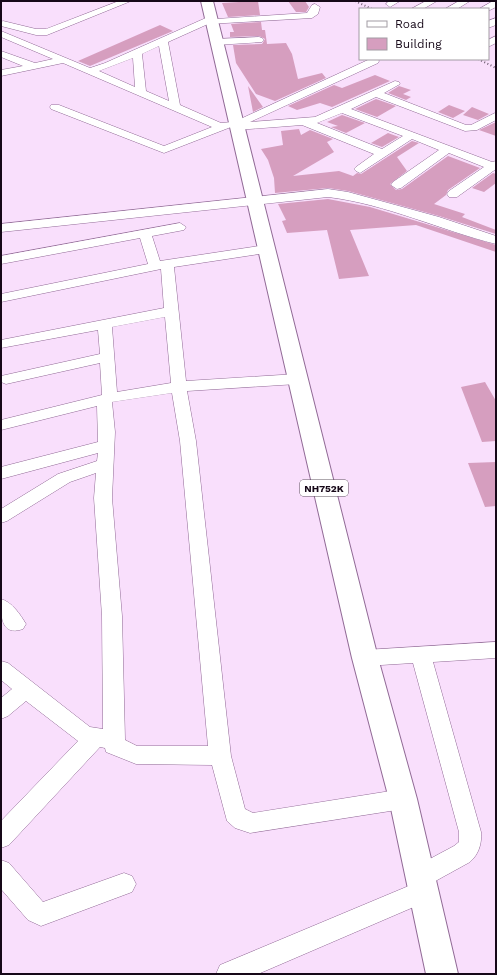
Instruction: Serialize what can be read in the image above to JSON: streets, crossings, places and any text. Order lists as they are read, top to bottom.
{
  "streets": {
    "highway": ["NH752K"]
  },
  "legend": ["Road", "Building"]
}
